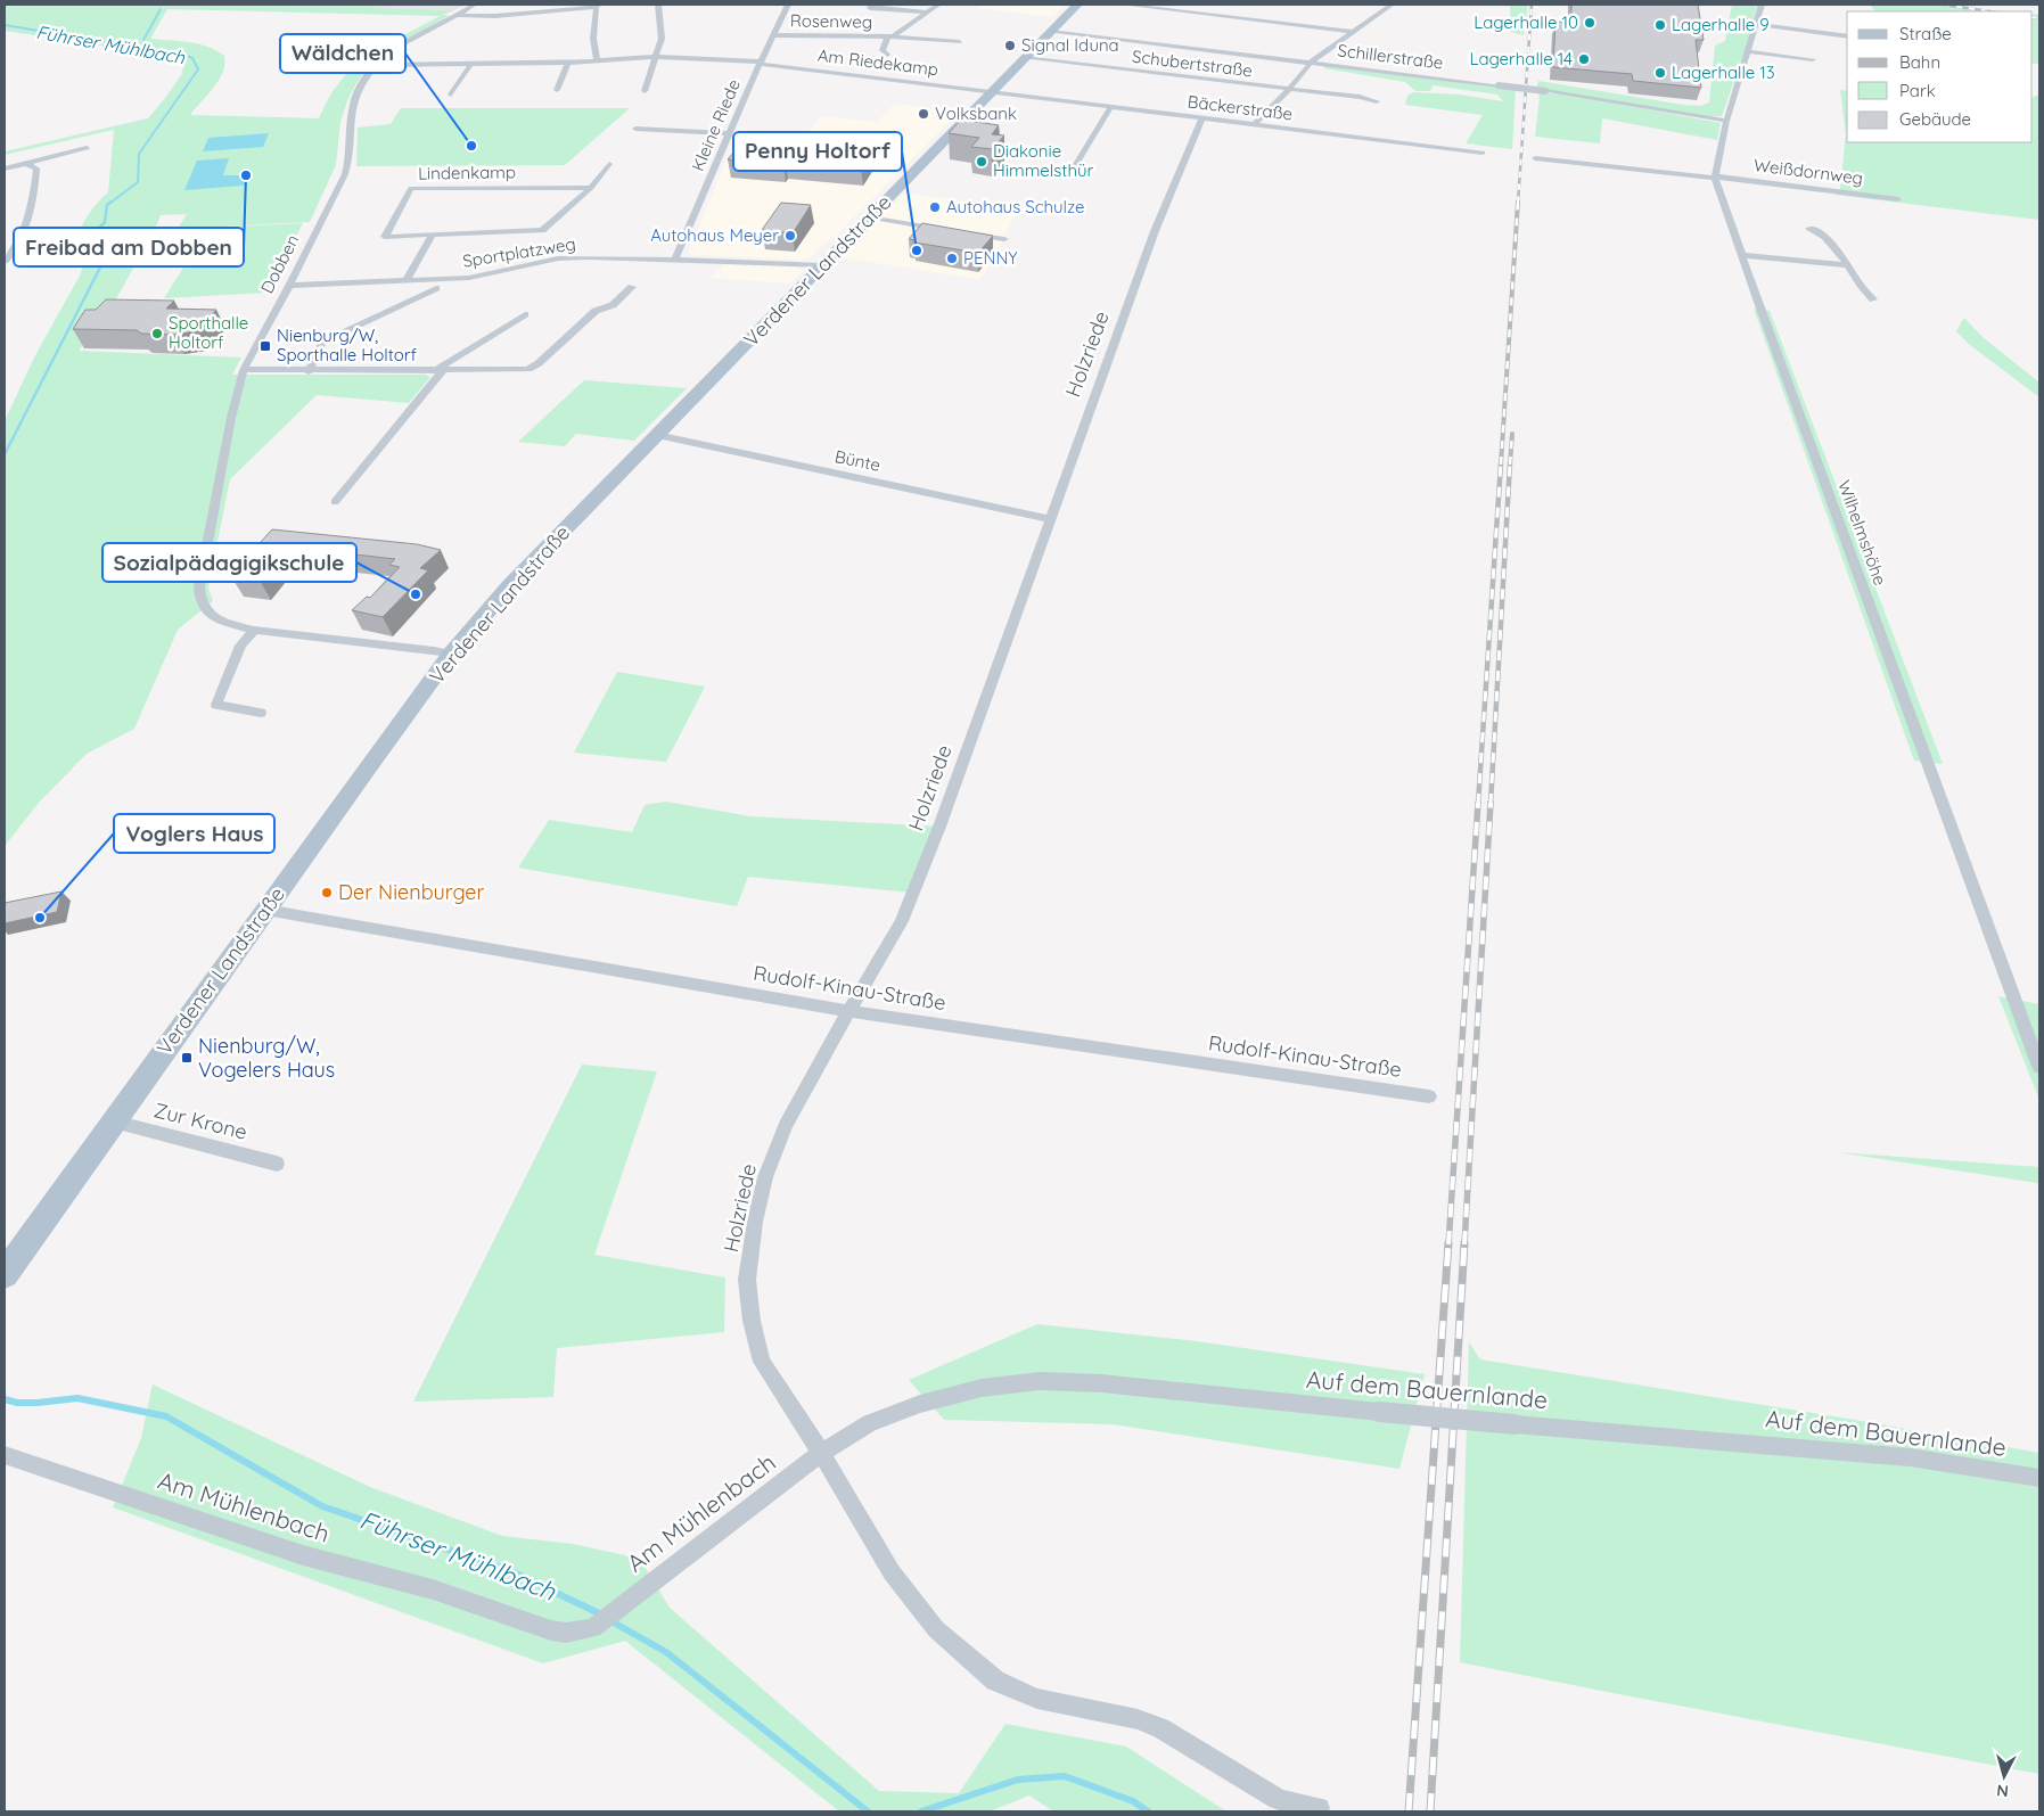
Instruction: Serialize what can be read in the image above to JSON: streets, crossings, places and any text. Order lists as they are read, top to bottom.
{
  "streets": {
    "main road": ["Verdener Landstraße"],
    "street": [
      "Rosenweg",
      "Schillerstraße",
      "Am Riedekamp",
      "Schubertstraße",
      "Bäckerstraße",
      "Kleine Riede",
      "Weißdornweg",
      "Lindenkamp",
      "Sportplatzweg",
      "Dobben",
      "Holzriede",
      "Bünte",
      "Wilhelmshöhe",
      "Rudolf-Kinau-Straße",
      "Zur Krone",
      "Auf dem Bauernlande",
      "Am Mühlenbach"
    ]
  },
  "crossings": [
    ["Rosenweg", "Kleine Riede"],
    ["Schillerstraße", "Verdener Landstraße"],
    ["Am Riedekamp", "Bäckerstraße"],
    ["Am Riedekamp", "Kleine Riede"],
    ["Am Riedekamp", "Dobben"],
    ["Am Riedekamp", "Verdener Landstraße"],
    ["Schubertstraße", "Verdener Landstraße"],
    ["Bäckerstraße", "Verdener Landstraße"],
    ["Bäckerstraße", "Holzriede"],
    ["Kleine Riede", "Sportplatzweg"],
    ["Weißdornweg", "Wilhelmshöhe"],
    ["Sportplatzweg", "Dobben"],
    ["Sportplatzweg", "Verdener Landstraße"],
    ["Dobben", "Verdener Landstraße"],
    ["Verdener Landstraße", "Bünte"],
    ["Verdener Landstraße", "Rudolf-Kinau-Straße"],
    ["Verdener Landstraße", "Zur Krone"],
    ["Holzriede", "Bünte"],
    ["Holzriede", "Rudolf-Kinau-Straße"],
    ["Holzriede", "Auf dem Bauernlande"],
    ["Holzriede", "Am Mühlenbach"],
    ["Auf dem Bauernlande", "Am Mühlenbach"]
  ],
  "water": ["Führser Mühlbach"],
  "places": {
    "other": [
      "Lagerhalle 10",
      "Lagerhalle 9",
      "Signal Iduna",
      "Lagerhalle 14",
      "Lagerhalle 13",
      "Volksbank",
      "Wäldchen",
      "Diakonie Himmelsthür",
      "Freibad am Dobben",
      "Autohaus Schulze",
      "Autohaus Meyer",
      "Penny Holtorf",
      "PENNY",
      "Sporthalle Holtorf",
      "Sozialpädagigikschule",
      "Der Nienburger",
      "Voglers Haus"
    ],
    "transit": ["Nienburg/W, Sporthalle Holtorf", "Nienburg/W, Vogelers Haus"]
  },
  "legend": [
    "Straße",
    "Bahn",
    "Park",
    "Gebäude"
  ],
  "north": "bottom"
}
